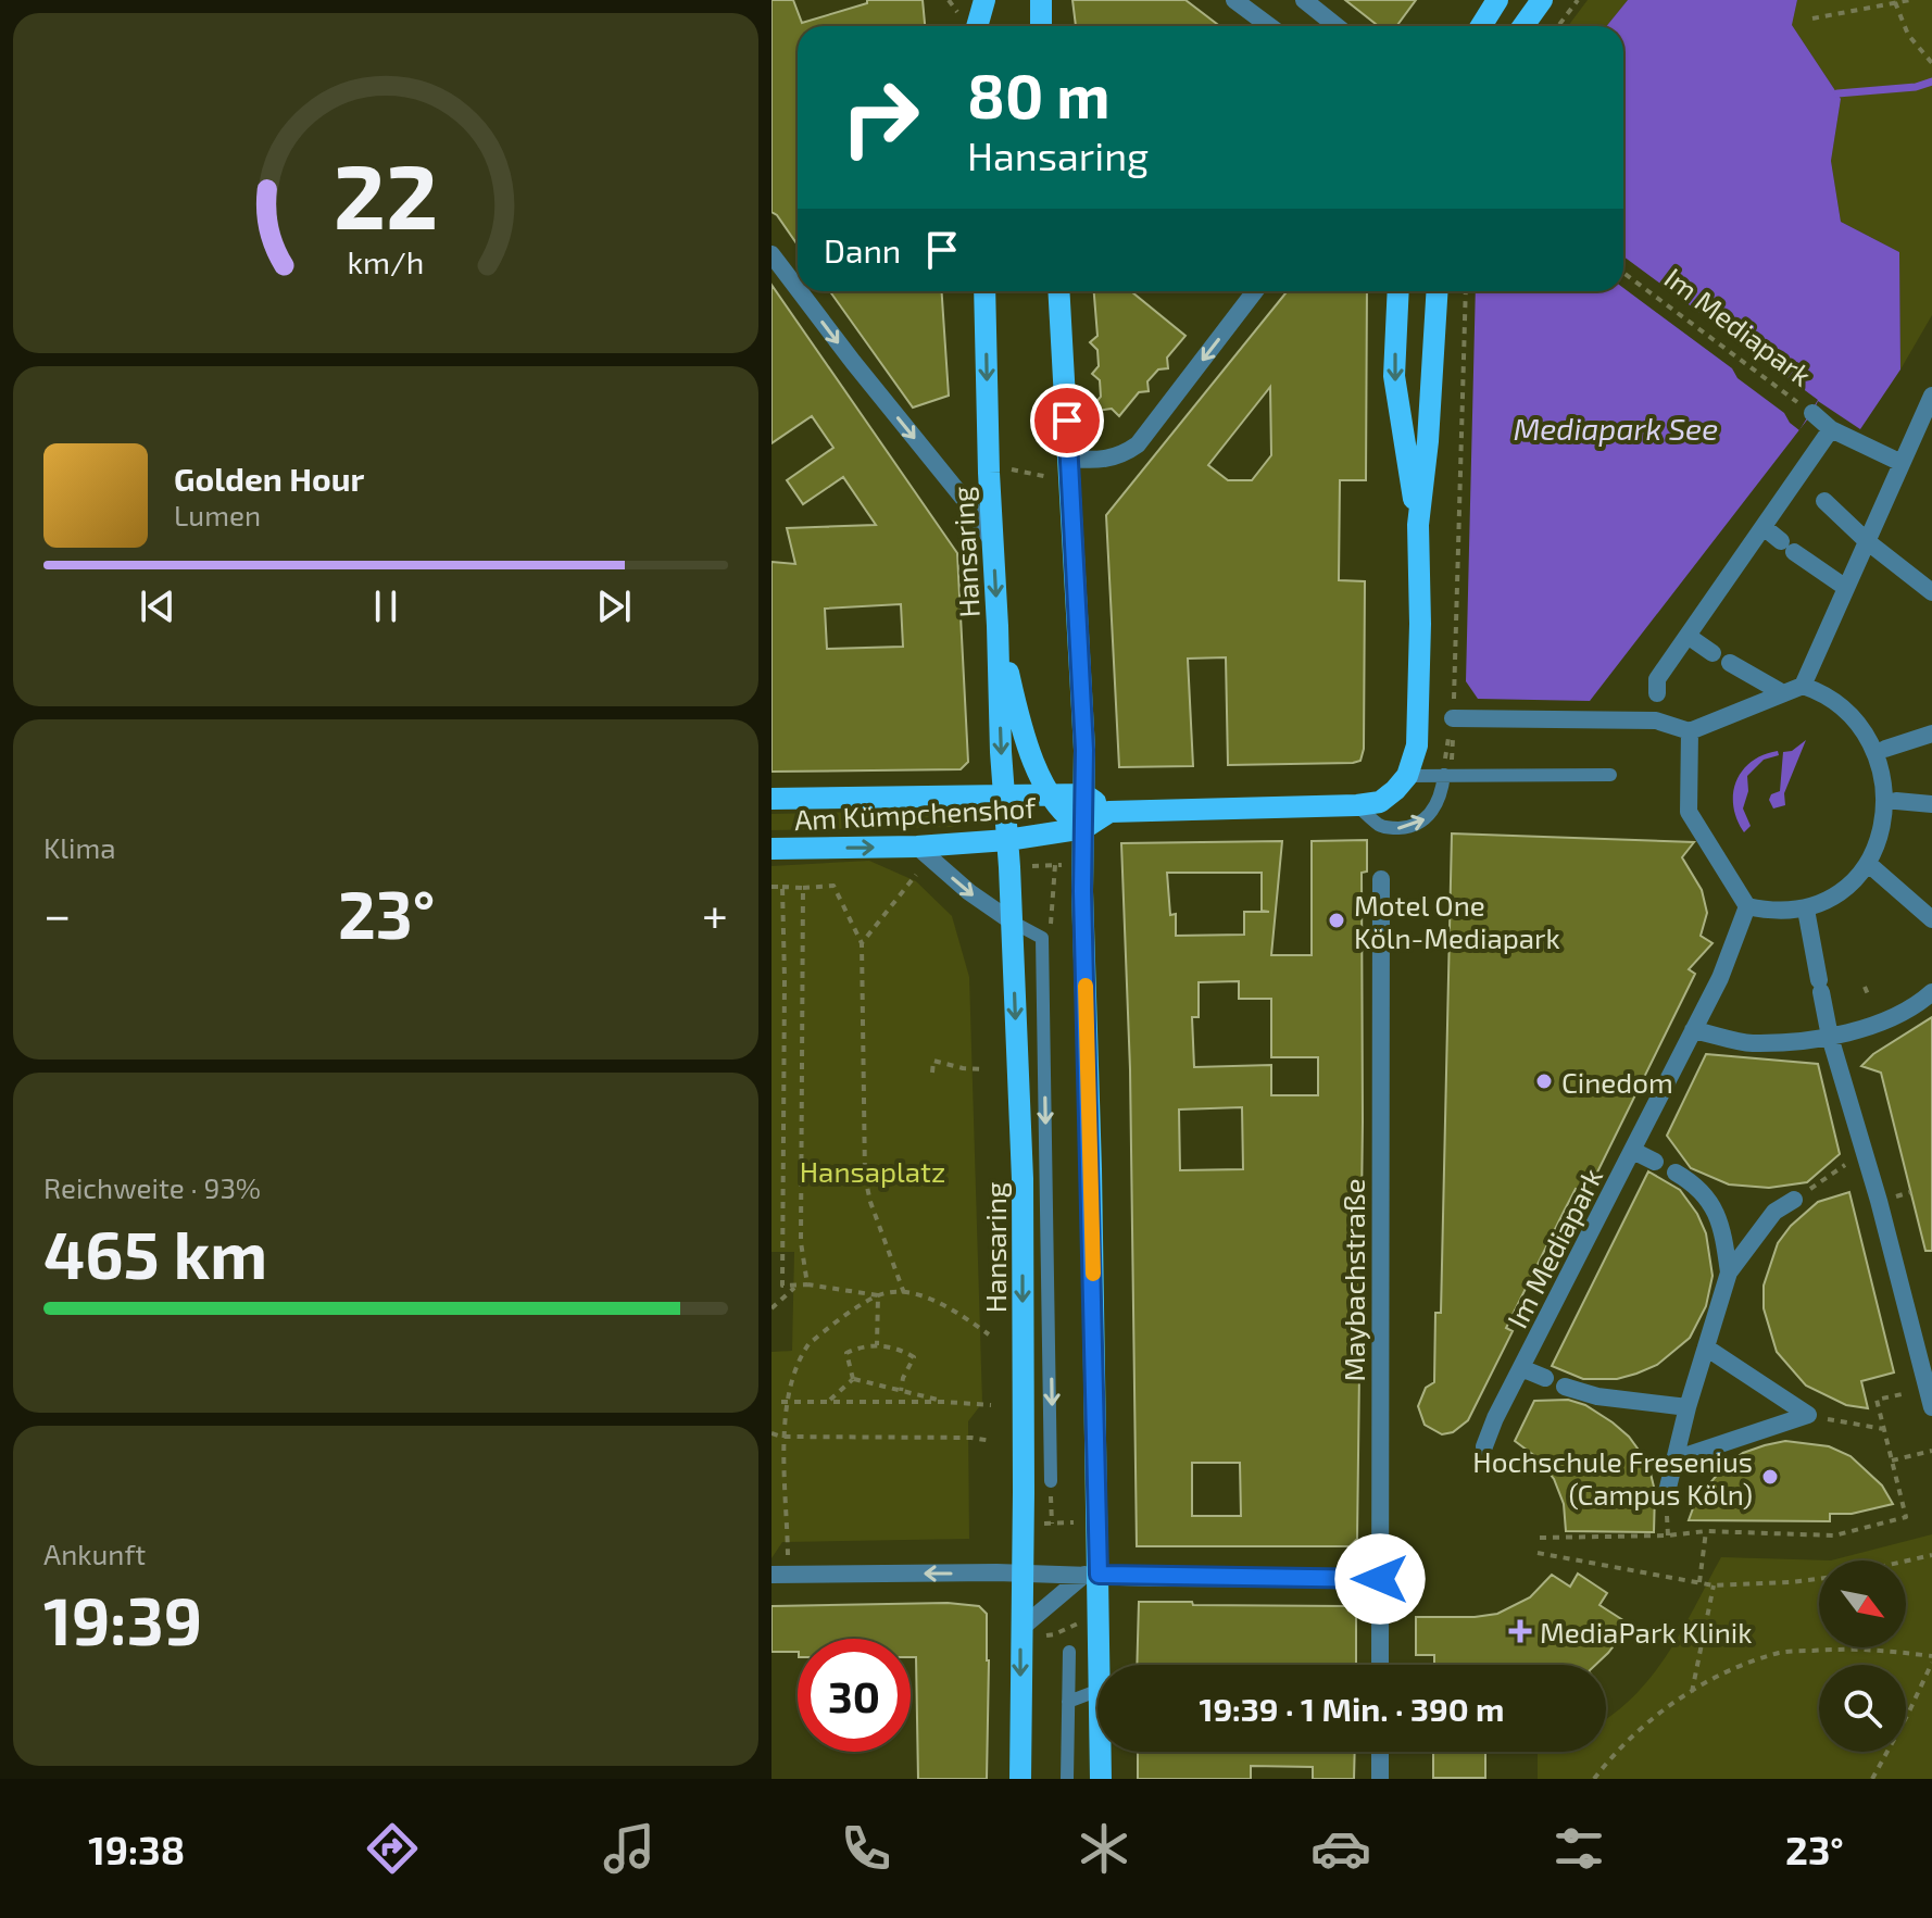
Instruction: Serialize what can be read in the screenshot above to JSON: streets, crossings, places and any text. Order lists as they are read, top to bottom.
{
  "streets": {
    "main road": ["Hansaring", "Am Kümpchenshof"],
    "street": ["Im Mediapark", "Maybachstraße"]
  },
  "crossings": [
    ["Hansaring", "Am Kümpchenshof"]
  ],
  "water": ["Mediapark See"],
  "parks": ["Hansaplatz"],
  "places": {
    "other": ["Motel One Köln-Mediapark", "Cinedom", "Hochschule Fresenius (Campus Köln)"],
    "health": ["MediaPark Klinik"]
  },
  "north": "bottom right",
  "page": {
    "turn": ["80 m", "Hansaring"],
    "then": "Dann",
    "song": ["Golden Hour", "Lumen"],
    "tile": [
      "Klima",
      ["Reichweite · 93%", "465 km"],
      ["Ankunft", "19:39"]
    ],
    "heat": ["−", "23°", "+"],
    "limit": "30",
    "trip": "19:39 · 1 Min. · 390 m",
    "tabs": ["19:38", "23°"],
    "gauge": ["22", "km/h"]
  }
}
